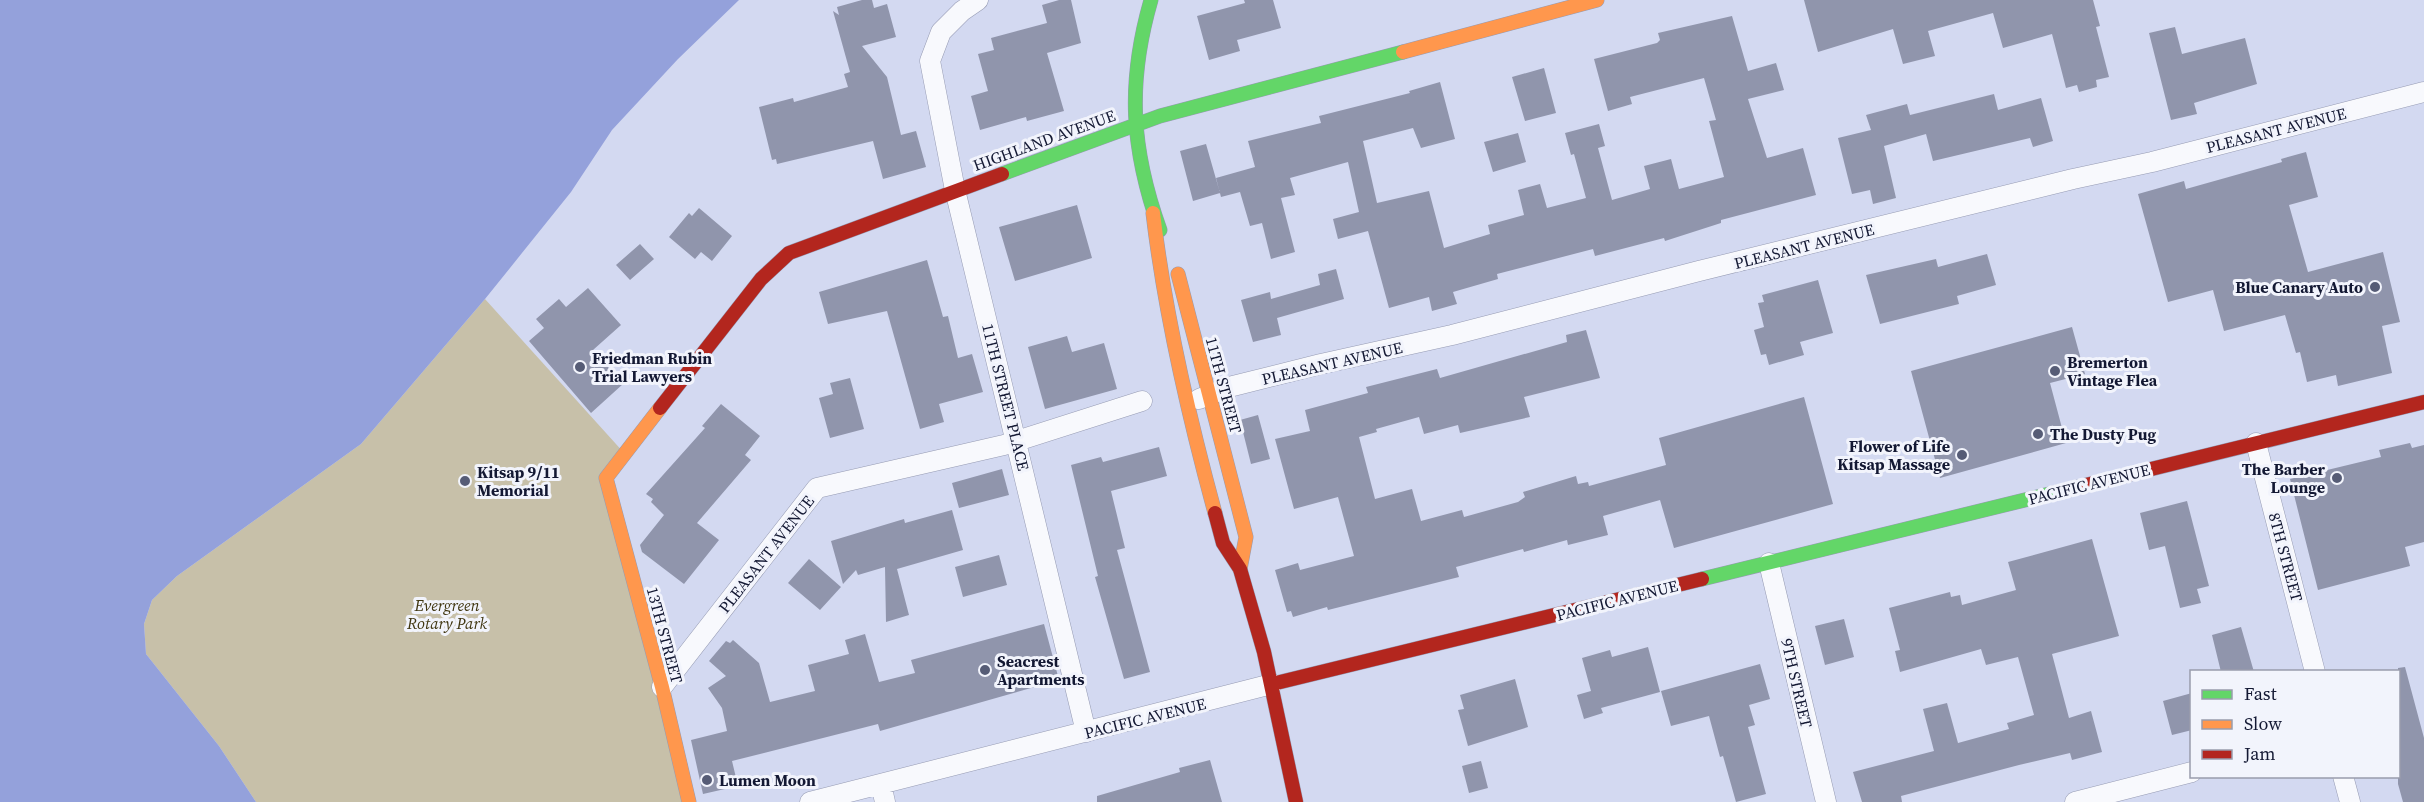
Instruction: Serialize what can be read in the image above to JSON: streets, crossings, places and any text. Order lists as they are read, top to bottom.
{
  "streets": {
    "street": [
      "PLEASANT AVENUE",
      "HIGHLAND AVENUE",
      "11TH STREET",
      "11TH STREET PLACE",
      "PACIFIC AVENUE",
      "8TH STREET",
      "13TH STREET",
      "9TH STREET"
    ]
  },
  "crossings": [
    ["PLEASANT AVENUE", "11TH STREET"],
    ["PLEASANT AVENUE", "11TH STREET PLACE"],
    ["PLEASANT AVENUE", "13TH STREET"],
    ["HIGHLAND AVENUE", "11TH STREET"],
    ["HIGHLAND AVENUE", "11TH STREET PLACE"],
    ["HIGHLAND AVENUE", "13TH STREET"],
    ["11TH STREET", "PACIFIC AVENUE"],
    ["11TH STREET PLACE", "PACIFIC AVENUE"],
    ["PACIFIC AVENUE", "8TH STREET"],
    ["PACIFIC AVENUE", "9TH STREET"]
  ],
  "parks": ["Evergreen Rotary Park"],
  "places": [
    "Blue Canary Auto",
    "Friedman Rubin Trial Lawyers",
    "Bremerton Vintage Flea",
    "The Dusty Pug",
    "Flower of Life Kitsap Massage",
    "The Barber Lounge",
    "Kitsap 9/11 Memorial",
    "Seacrest Apartments",
    "Lumen Moon"
  ],
  "legend": ["Fast", "Slow", "Jam"]
}
